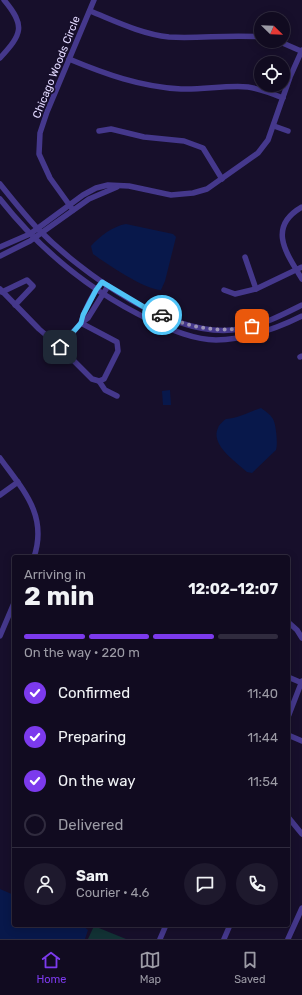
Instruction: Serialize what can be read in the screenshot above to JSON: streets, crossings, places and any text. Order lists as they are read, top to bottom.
{
  "streets": {
    "street": ["Chicago Woods Circle"]
  },
  "north": "bottom right",
  "page": {
    "heading": ["2 min", "Arriving in", "12:02–12:07"],
    "panel": ["Sam", "Courier · 4.6"],
    "bar": "On the way · 220 m",
    "list": [
      ["Confirmed", "11:40"],
      ["Preparing", "11:44"],
      ["On the way", "11:54"],
      "Delivered"
    ],
    "tabs": ["Home", "Map", "Saved"]
  }
}
